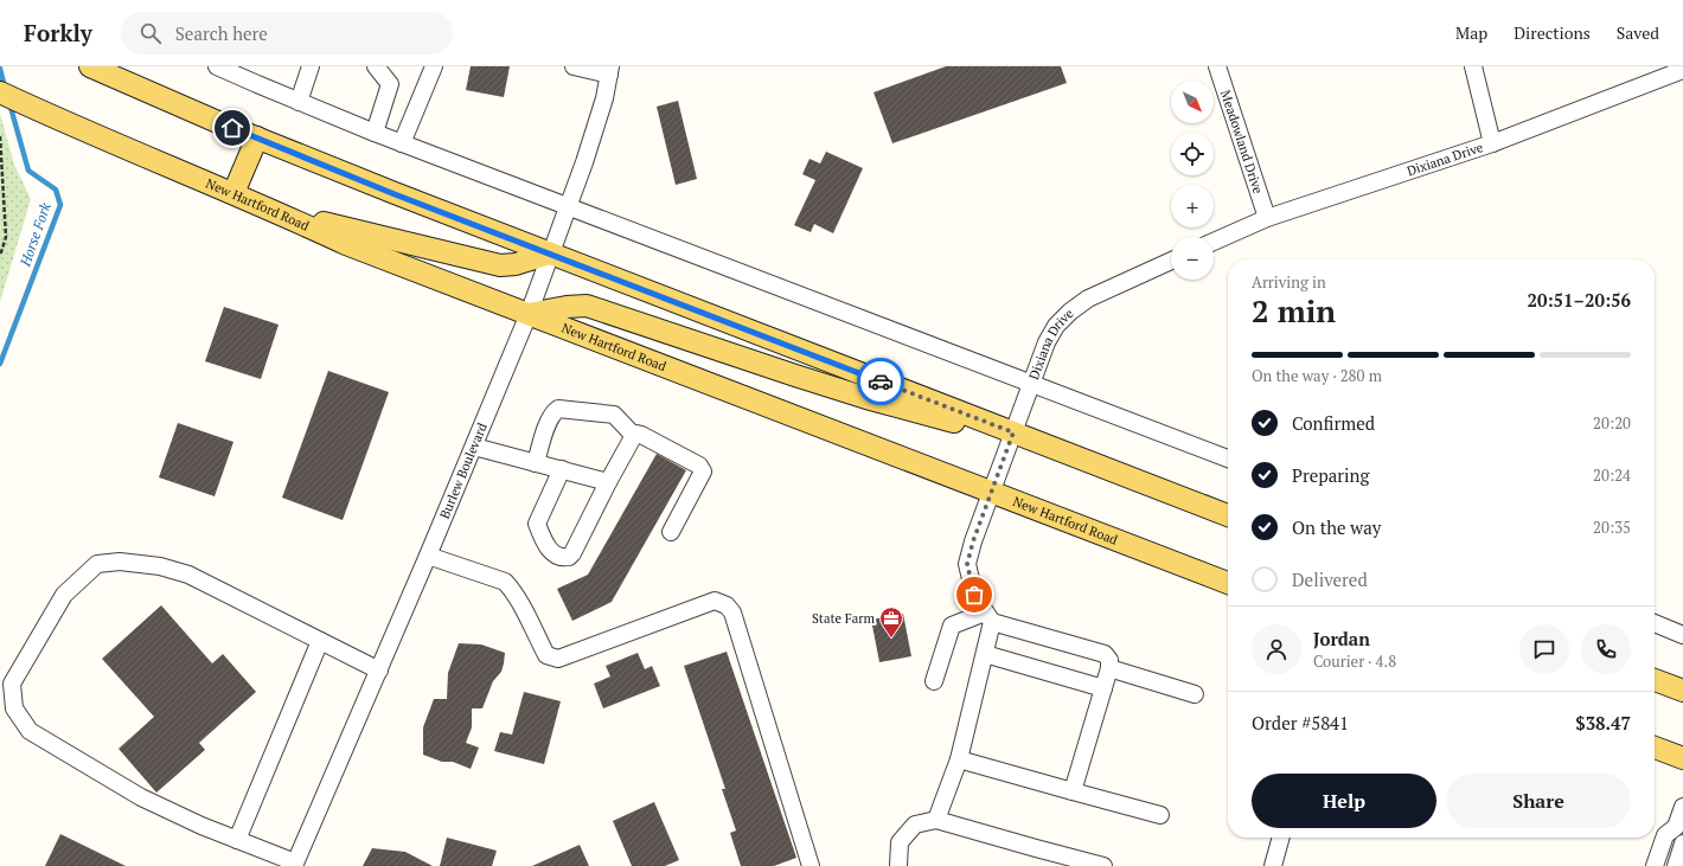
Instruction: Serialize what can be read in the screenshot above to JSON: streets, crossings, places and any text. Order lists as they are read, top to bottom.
{
  "streets": {
    "main road": ["New Hartford Road"],
    "street": ["Meadowland Drive", "Dixiana Drive", "Burlew Boulevard"]
  },
  "crossings": [
    ["Meadowland Drive", "Dixiana Drive"],
    ["Dixiana Drive", "New Hartford Road"],
    ["New Hartford Road", "Burlew Boulevard"]
  ],
  "water": ["Horse Fork"],
  "places": {
    "office": ["State Farm"]
  },
  "north": "bottom right",
  "page": {
    "header": "Forkly",
    "search": "Search here",
    "nav": ["Map", "Directions", "Saved"],
    "map_buttons": ["+", "−"],
    "heading": ["2 min", "Arriving in", "20:51–20:56"],
    "panel": [
      "Jordan",
      "Courier · 4.8",
      "Order #5841",
      "$38.47"
    ],
    "bar": "On the way · 280 m",
    "list": [
      ["Confirmed", "20:20"],
      ["Preparing", "20:24"],
      ["On the way", "20:35"],
      "Delivered"
    ],
    "buttons": ["Help", "Share"]
  }
}
